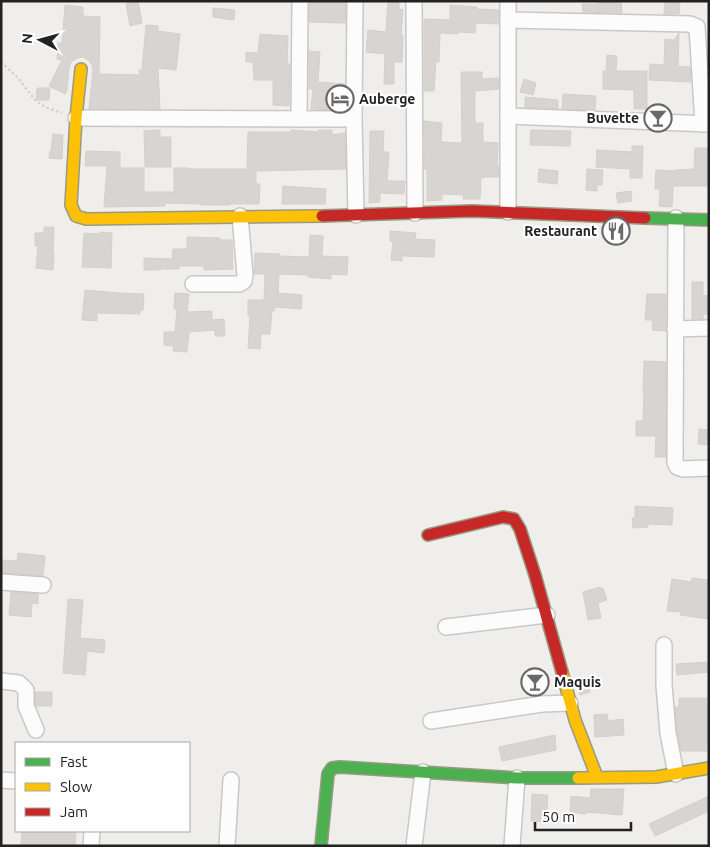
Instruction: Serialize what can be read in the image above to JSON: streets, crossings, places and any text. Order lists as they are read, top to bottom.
{
  "places": {
    "hotel": ["Auberge"],
    "bar": ["Buvette", "Maquis"],
    "restaurant": ["Restaurant"]
  },
  "legend": ["Fast", "Slow", "Jam"],
  "scale_bar": "50 m",
  "north": "left"
}
